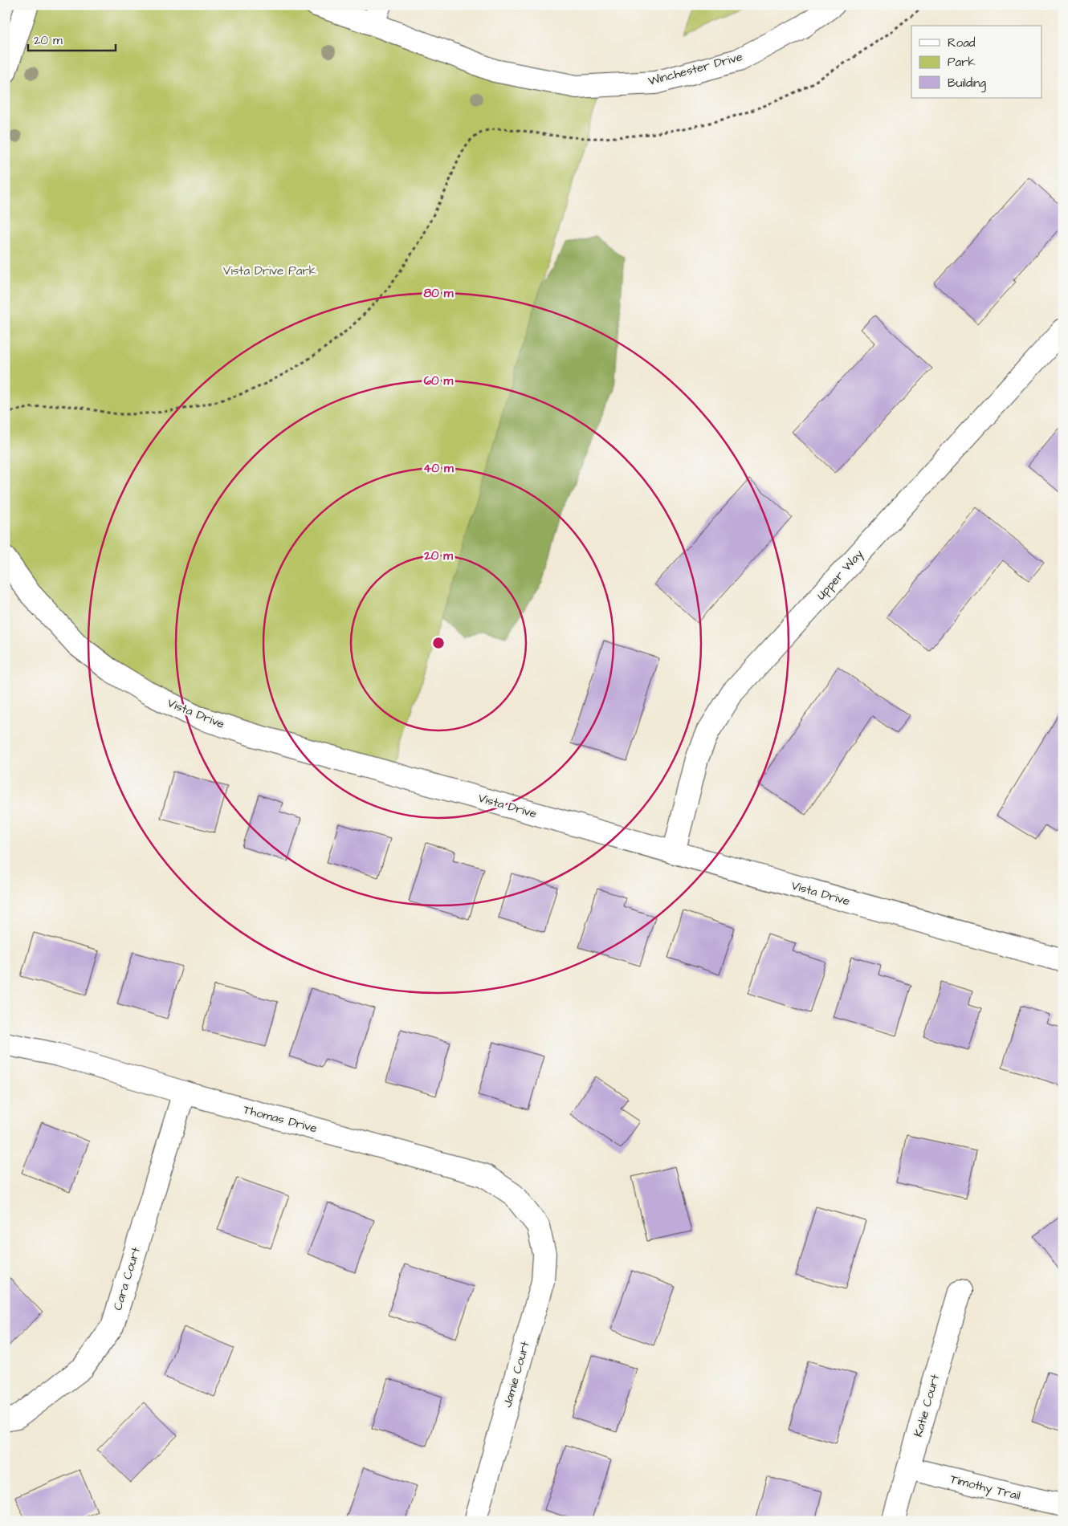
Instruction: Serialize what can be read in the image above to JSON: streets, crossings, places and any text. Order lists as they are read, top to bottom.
{
  "streets": {
    "street": [
      "Winchester Drive",
      "Upper Way",
      "Vista Drive",
      "Thomas Drive",
      "Cara Court",
      "Jamie Court",
      "Katie Court",
      "Timothy Trail"
    ]
  },
  "crossings": [
    ["Upper Way", "Vista Drive"],
    ["Thomas Drive", "Cara Court"],
    ["Thomas Drive", "Jamie Court"],
    ["Katie Court", "Timothy Trail"]
  ],
  "parks": ["Vista Drive Park"],
  "legend": ["Road", "Park", "Building"],
  "scale_bar": "20 m",
  "rings": [
    "80 m",
    "60 m",
    "40 m",
    "20 m"
  ]
}
